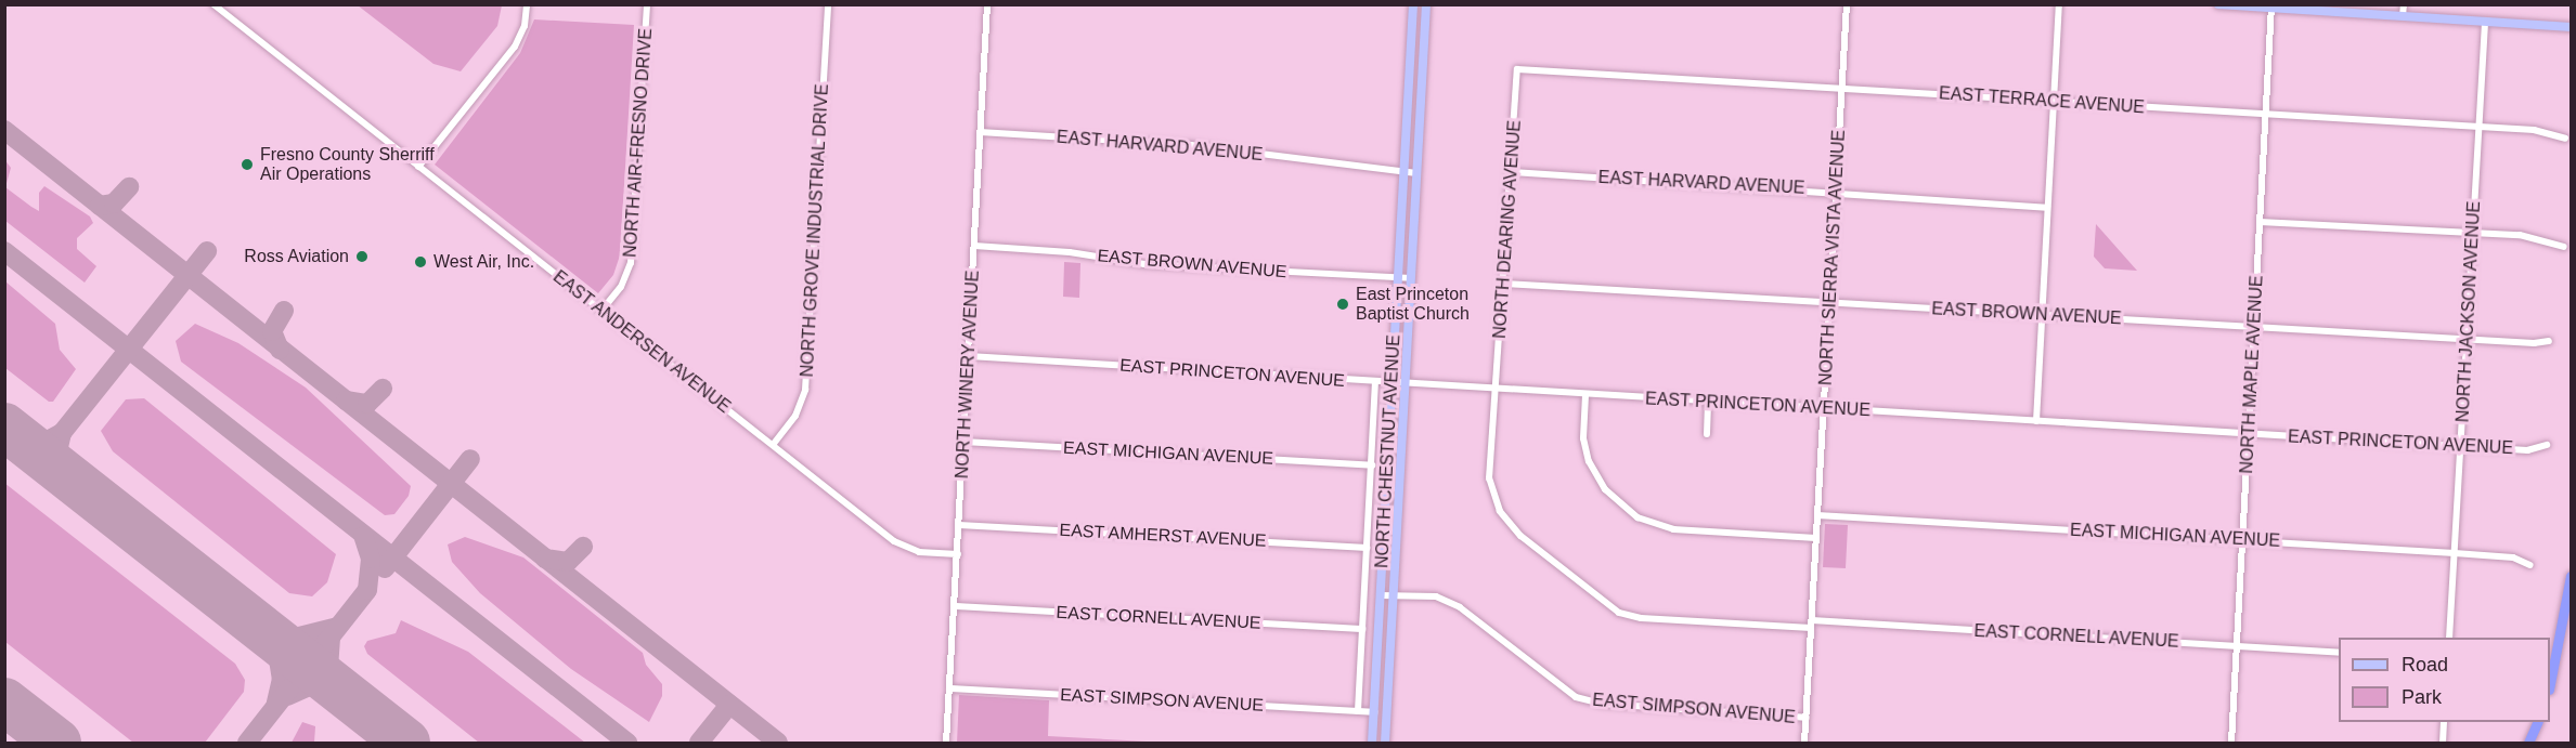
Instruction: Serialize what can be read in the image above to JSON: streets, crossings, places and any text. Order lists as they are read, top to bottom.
{
  "streets": {
    "main road": ["NORTH CHESTNUT AVENUE"],
    "street": [
      "EAST TERRACE AVENUE",
      "NORTH AIR-FRESNO DRIVE",
      "EAST HARVARD AVENUE",
      "NORTH DEARING AVENUE",
      "NORTH GROVE INDUSTRIAL DRIVE",
      "NORTH SIERRA VISTA AVENUE",
      "EAST BROWN AVENUE",
      "NORTH JACKSON AVENUE",
      "EAST ANDERSEN AVENUE",
      "EAST PRINCETON AVENUE",
      "NORTH WINERY AVENUE",
      "NORTH MAPLE AVENUE",
      "EAST MICHIGAN AVENUE",
      "EAST AMHERST AVENUE",
      "EAST CORNELL AVENUE",
      "EAST SIMPSON AVENUE"
    ]
  },
  "crossings": [
    ["EAST TERRACE AVENUE", "NORTH DEARING AVENUE"],
    ["EAST TERRACE AVENUE", "NORTH SIERRA VISTA AVENUE"],
    ["EAST TERRACE AVENUE", "NORTH JACKSON AVENUE"],
    ["EAST TERRACE AVENUE", "NORTH MAPLE AVENUE"],
    ["NORTH AIR-FRESNO DRIVE", "EAST ANDERSEN AVENUE"],
    ["EAST HARVARD AVENUE", "NORTH DEARING AVENUE"],
    ["EAST HARVARD AVENUE", "NORTH SIERRA VISTA AVENUE"],
    ["EAST HARVARD AVENUE", "NORTH WINERY AVENUE"],
    ["EAST HARVARD AVENUE", "NORTH CHESTNUT AVENUE"],
    ["NORTH DEARING AVENUE", "EAST BROWN AVENUE"],
    ["NORTH DEARING AVENUE", "EAST PRINCETON AVENUE"],
    ["NORTH DEARING AVENUE", "EAST CORNELL AVENUE"],
    ["NORTH GROVE INDUSTRIAL DRIVE", "EAST ANDERSEN AVENUE"],
    ["NORTH SIERRA VISTA AVENUE", "EAST BROWN AVENUE"],
    ["NORTH SIERRA VISTA AVENUE", "EAST PRINCETON AVENUE"],
    ["NORTH SIERRA VISTA AVENUE", "EAST MICHIGAN AVENUE"],
    ["NORTH SIERRA VISTA AVENUE", "EAST CORNELL AVENUE"],
    ["NORTH SIERRA VISTA AVENUE", "EAST SIMPSON AVENUE"],
    ["EAST BROWN AVENUE", "NORTH JACKSON AVENUE"],
    ["EAST BROWN AVENUE", "NORTH WINERY AVENUE"],
    ["EAST BROWN AVENUE", "NORTH MAPLE AVENUE"],
    ["EAST BROWN AVENUE", "NORTH CHESTNUT AVENUE"],
    ["NORTH JACKSON AVENUE", "EAST PRINCETON AVENUE"],
    ["NORTH JACKSON AVENUE", "EAST MICHIGAN AVENUE"],
    ["EAST ANDERSEN AVENUE", "NORTH WINERY AVENUE"],
    ["EAST PRINCETON AVENUE", "NORTH WINERY AVENUE"],
    ["EAST PRINCETON AVENUE", "NORTH MAPLE AVENUE"],
    ["EAST PRINCETON AVENUE", "NORTH CHESTNUT AVENUE"],
    ["EAST PRINCETON AVENUE", "EAST CORNELL AVENUE"],
    ["NORTH WINERY AVENUE", "EAST MICHIGAN AVENUE"],
    ["NORTH WINERY AVENUE", "EAST AMHERST AVENUE"],
    ["NORTH WINERY AVENUE", "EAST CORNELL AVENUE"],
    ["NORTH WINERY AVENUE", "EAST SIMPSON AVENUE"],
    ["NORTH MAPLE AVENUE", "EAST MICHIGAN AVENUE"],
    ["NORTH MAPLE AVENUE", "EAST CORNELL AVENUE"],
    ["NORTH CHESTNUT AVENUE", "EAST SIMPSON AVENUE"]
  ],
  "places": [
    "Fresno County Sherriff Air Operations",
    "Ross Aviation",
    "West Air, Inc.",
    "East Princeton Baptist Church"
  ],
  "legend": ["Road", "Park"]
}
